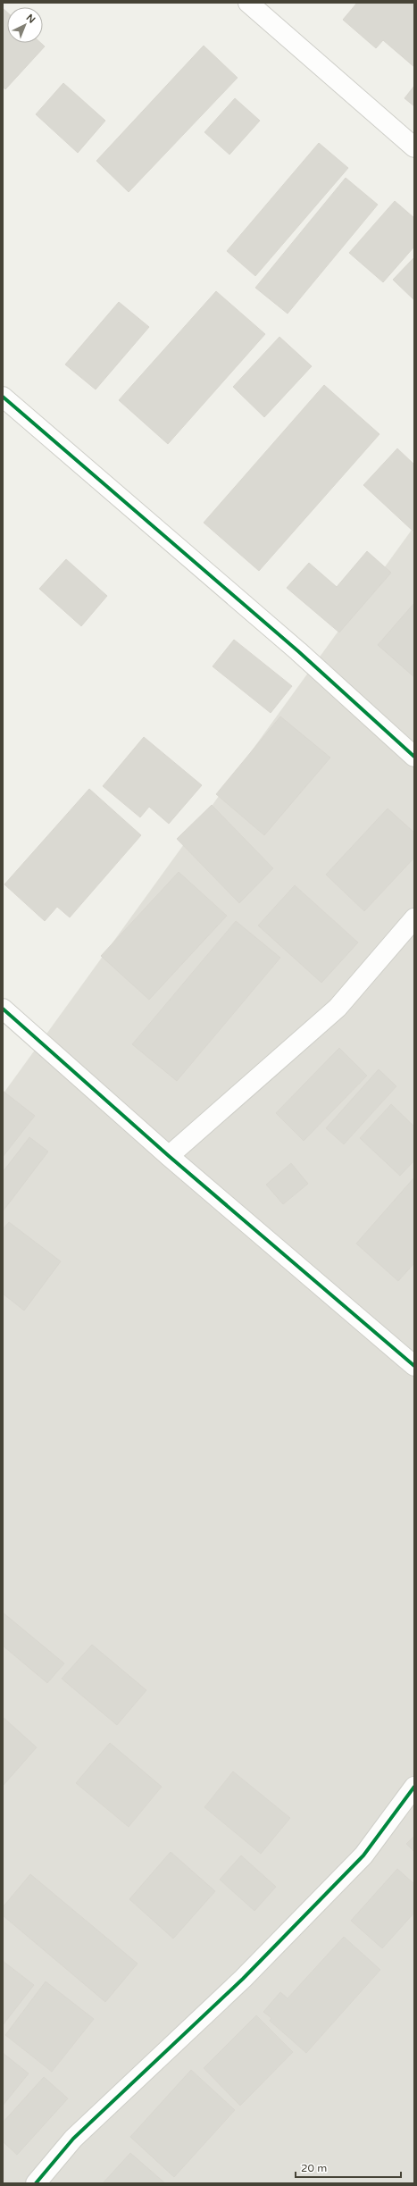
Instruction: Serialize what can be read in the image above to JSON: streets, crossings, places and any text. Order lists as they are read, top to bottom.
{
  "scale_bar": "20 m",
  "north": "top right"
}
